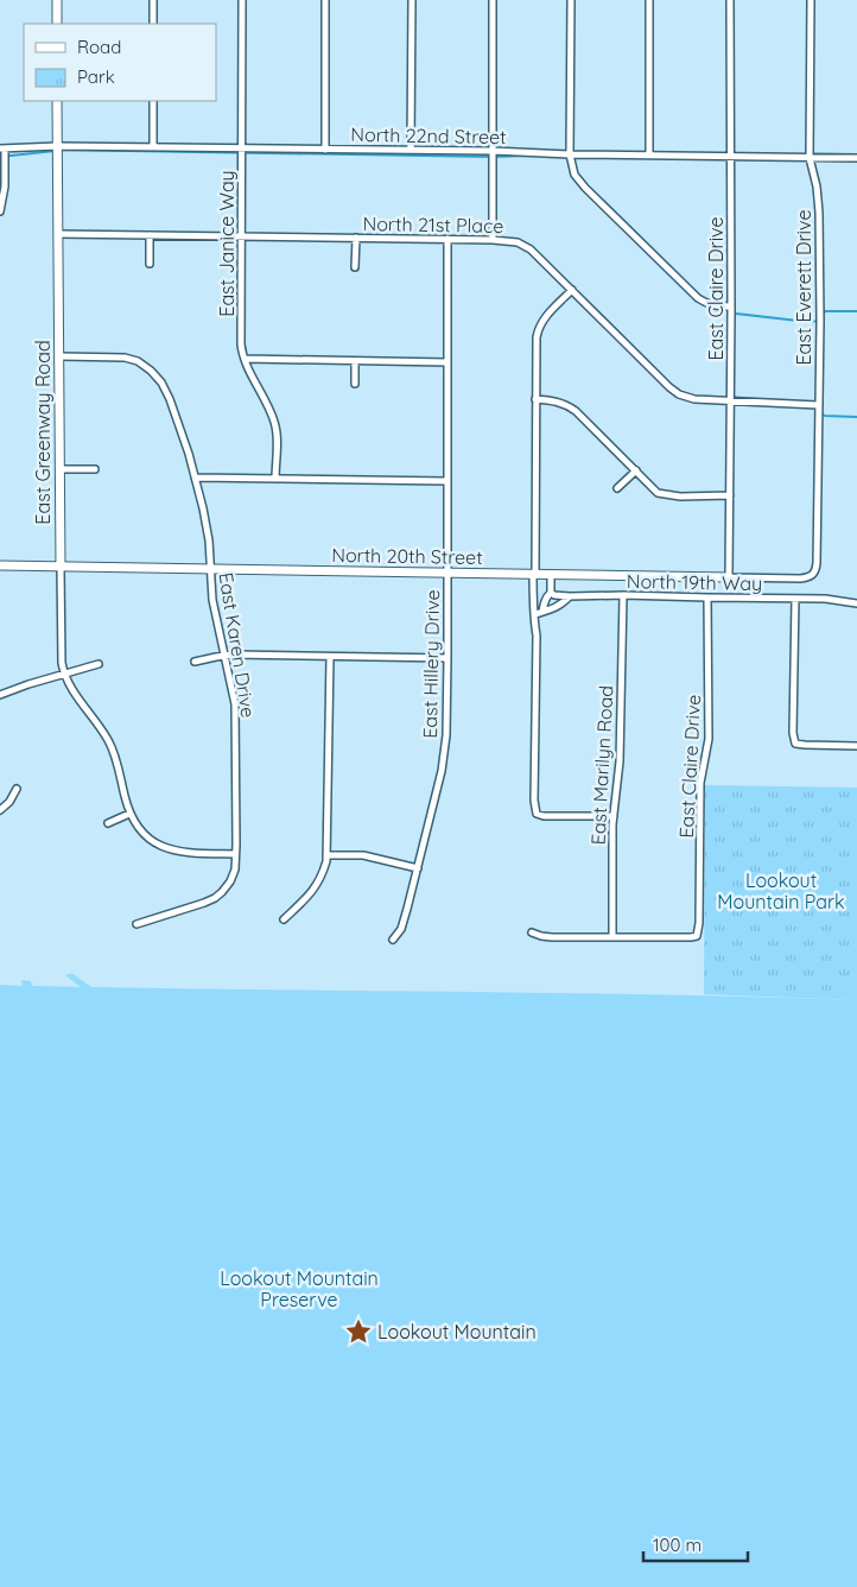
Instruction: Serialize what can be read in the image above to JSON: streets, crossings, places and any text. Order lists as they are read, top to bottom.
{
  "streets": {
    "street": [
      "North 22nd Street",
      "North 21st Place",
      "East Janice Way",
      "East Everett Drive",
      "East Claire Drive",
      "East Greenway Road",
      "North 20th Street",
      "North 19th Way",
      "East Karen Drive",
      "East Hillery Drive",
      "East Marilyn Road"
    ]
  },
  "crossings": [
    ["North 22nd Street", "East Janice Way"],
    ["North 22nd Street", "East Everett Drive"],
    ["North 22nd Street", "East Claire Drive"],
    ["North 22nd Street", "East Greenway Road"],
    ["North 21st Place", "East Janice Way"],
    ["North 21st Place", "East Everett Drive"],
    ["North 21st Place", "East Claire Drive"],
    ["North 21st Place", "East Greenway Road"],
    ["North 21st Place", "East Hillery Drive"],
    ["East Everett Drive", "North 20th Street"],
    ["East Claire Drive", "North 20th Street"],
    ["East Claire Drive", "North 19th Way"],
    ["East Claire Drive", "East Marilyn Road"],
    ["East Greenway Road", "North 20th Street"],
    ["East Greenway Road", "East Karen Drive"],
    ["North 20th Street", "East Karen Drive"],
    ["North 20th Street", "East Hillery Drive"],
    ["North 19th Way", "East Marilyn Road"]
  ],
  "parks": ["Lookout Mountain Park", "Lookout Mountain Preserve"],
  "places": {
    "place": ["Lookout Mountain"]
  },
  "legend": ["Road", "Park"],
  "scale_bar": "100 m"
}
